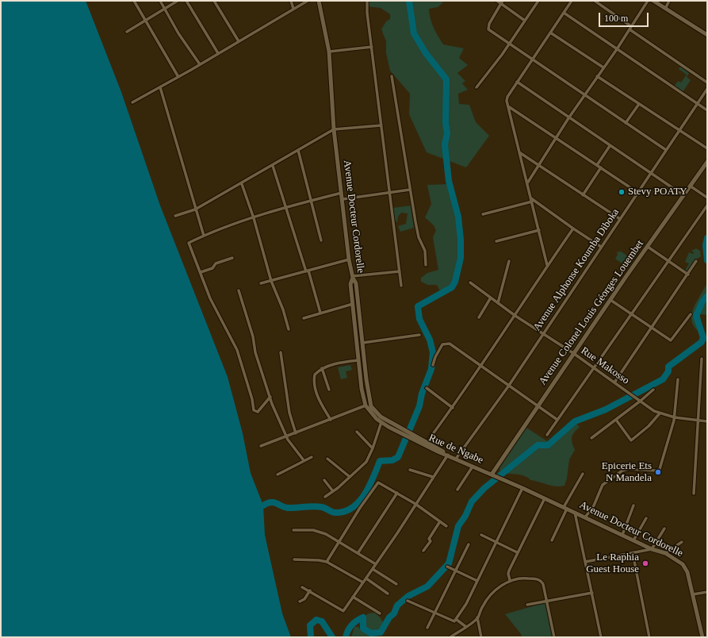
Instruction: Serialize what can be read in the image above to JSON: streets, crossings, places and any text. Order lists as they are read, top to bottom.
{
  "streets": {
    "street": [
      "Avenue Docteur Cordorelle",
      "Avenue Alphonse Koumba Diboka",
      "Avenue Colonel Louis Géorges Louembet",
      "Rue Makosso",
      "Rue de Ngabe"
    ]
  },
  "crossings": [
    ["Avenue Docteur Cordorelle", "Rue de Ngabe"],
    ["Avenue Alphonse Koumba Diboka", "Rue Makosso"],
    ["Avenue Alphonse Koumba Diboka", "Rue de Ngabe"],
    ["Avenue Colonel Louis Géorges Louembet", "Rue Makosso"],
    ["Avenue Colonel Louis Géorges Louembet", "Rue de Ngabe"]
  ],
  "places": ["Stevy POATY", "Epicerie Ets N Mandela", "Le Raphia Guest House"],
  "scale_bar": "100 m"
}
